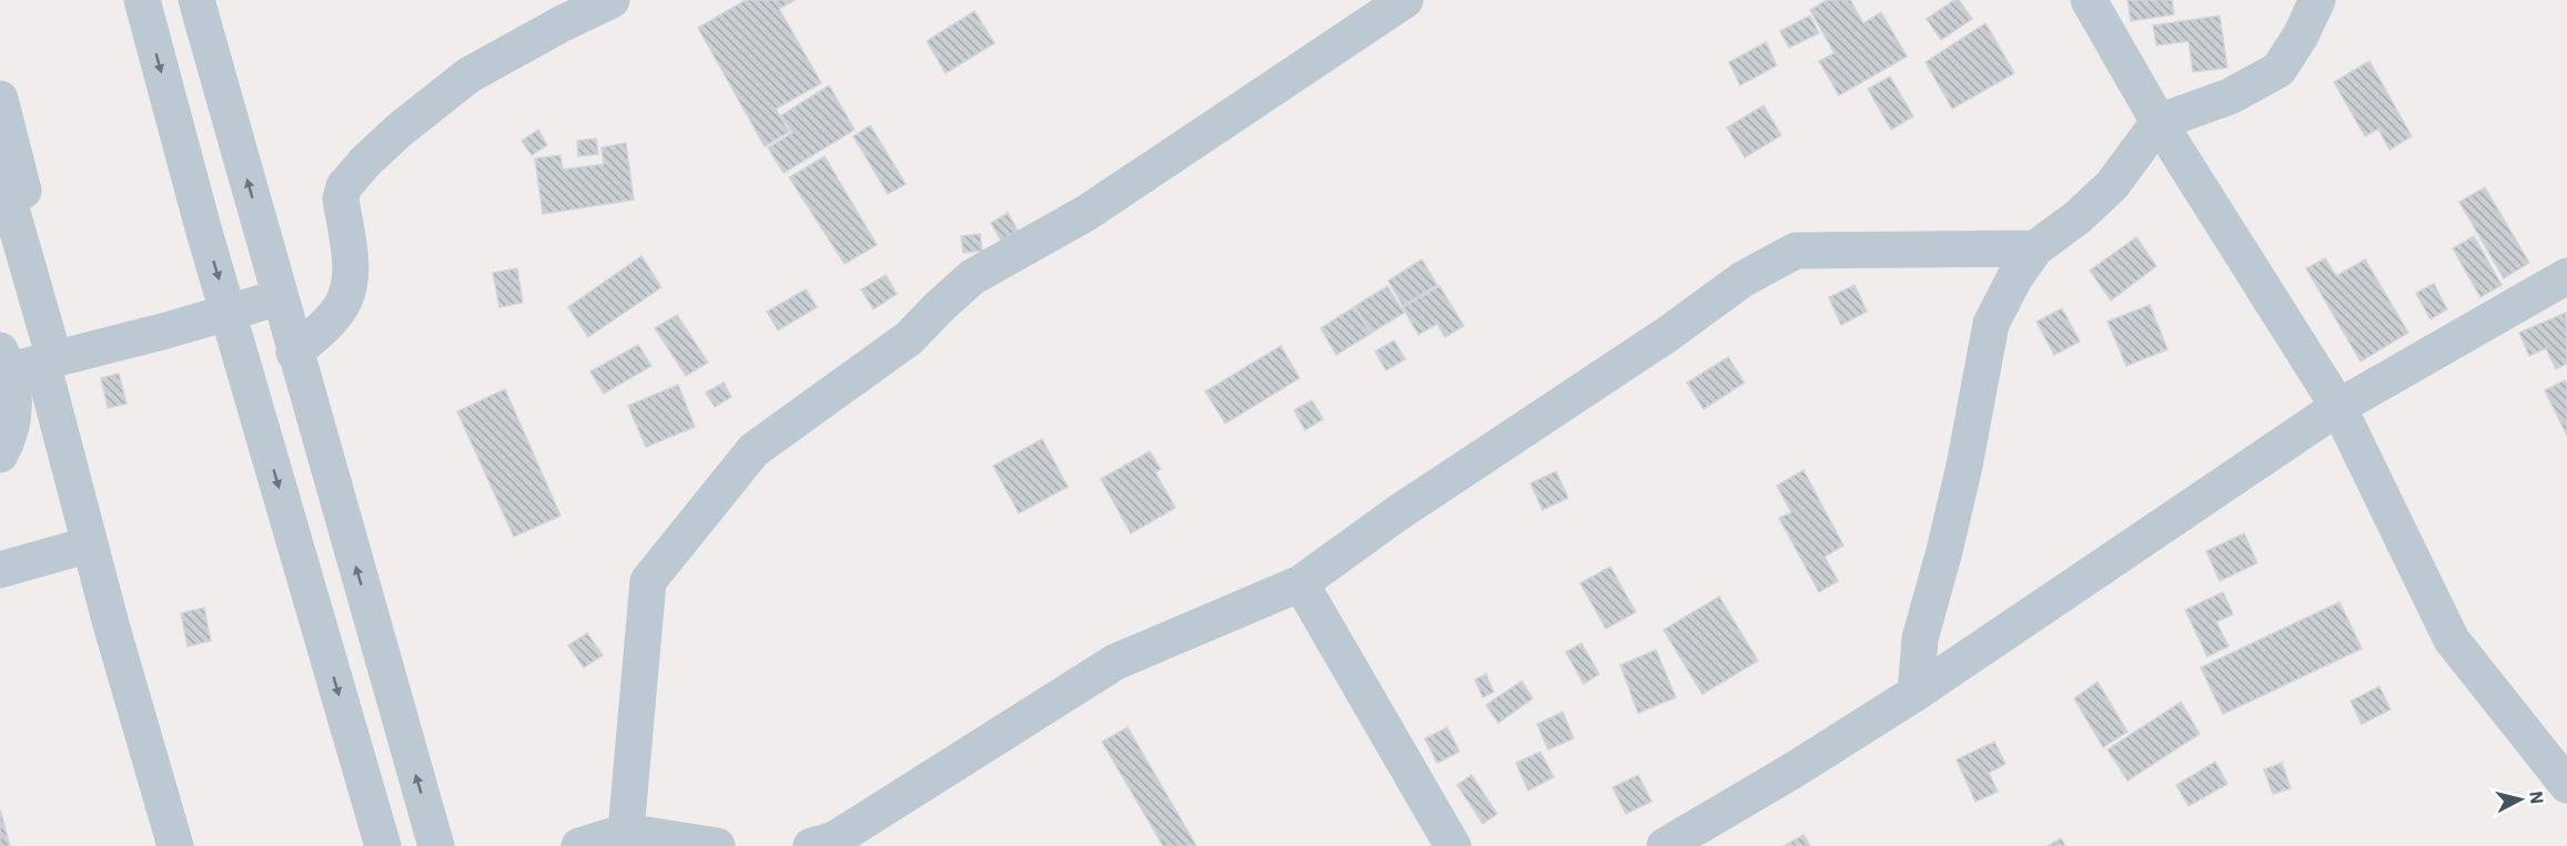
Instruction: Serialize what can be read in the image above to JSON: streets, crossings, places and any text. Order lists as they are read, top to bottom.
{
  "north": "right"
}
